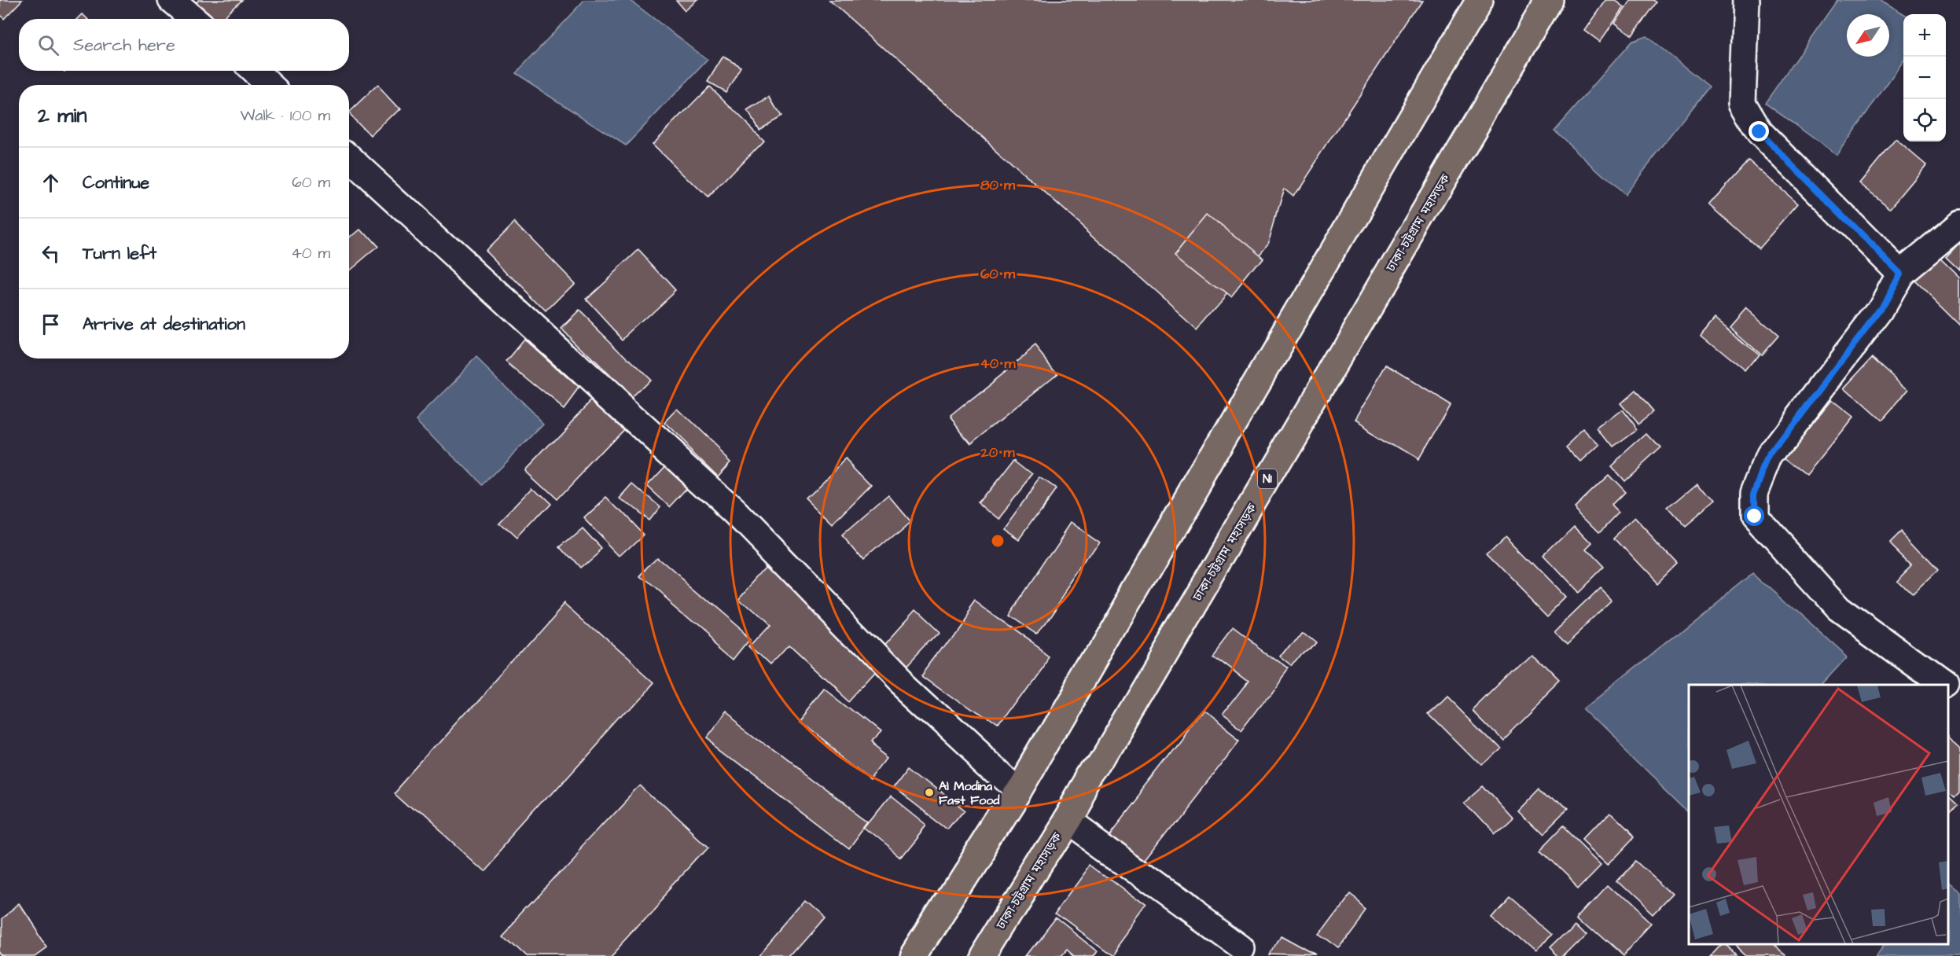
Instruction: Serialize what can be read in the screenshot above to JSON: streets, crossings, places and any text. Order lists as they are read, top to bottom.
{
  "streets": {
    "highway": ["ঢাকা-চট্টগ্রাম মহাসড়ক", "N1"]
  },
  "places": ["Al Modina Fast Food"],
  "north": "bottom left",
  "page": {
    "map_buttons": ["+", "−"],
    "search": "Search here",
    "heading": ["2 min", "Walk · 100 m"],
    "list": [
      ["Continue", "60 m"],
      ["Turn left", "40 m"],
      "Arrive at destination"
    ]
  },
  "rings": [
    "80 m",
    "60 m",
    "40 m",
    "20 m"
  ]
}
